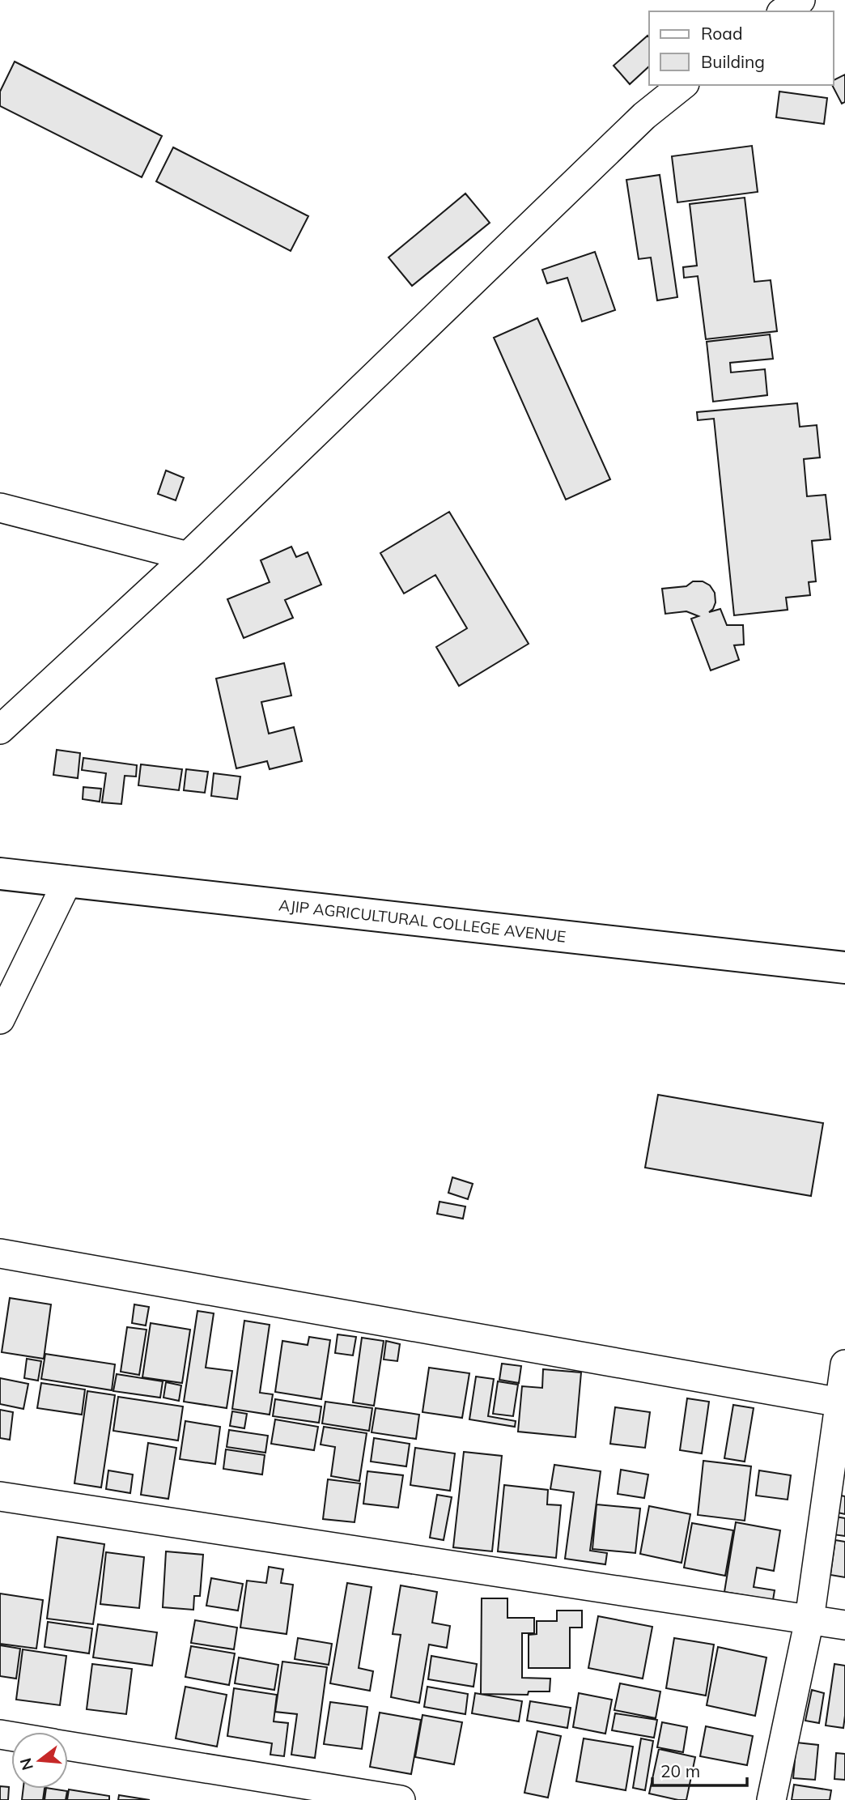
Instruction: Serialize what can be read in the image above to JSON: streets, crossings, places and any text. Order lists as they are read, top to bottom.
{
  "streets": {
    "main road": ["AJIP AGRICULTURAL COLLEGE AVENUE"]
  },
  "legend": ["Road", "Building"],
  "scale_bar": "20 m",
  "north": "left"
}
